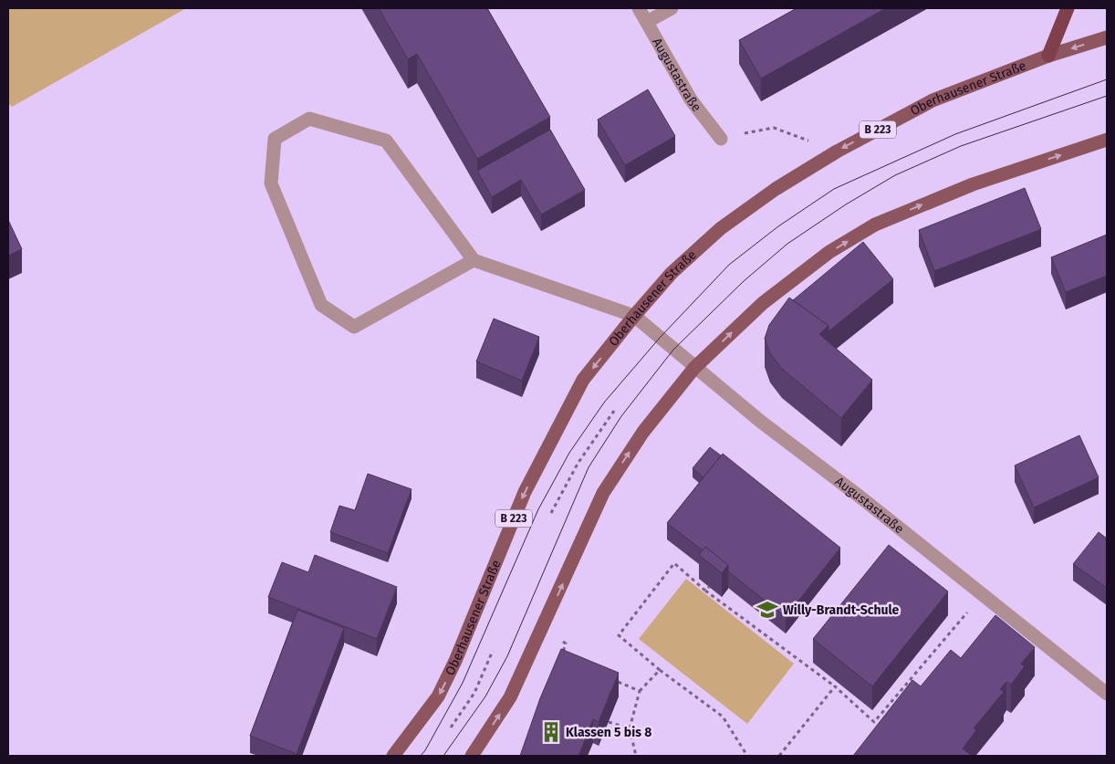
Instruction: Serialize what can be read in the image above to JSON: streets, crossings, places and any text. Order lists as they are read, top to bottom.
{
  "streets": {
    "main road": ["Oberhausener Straße", "B 223"],
    "street": ["Augustastraße"]
  },
  "crossings": [
    ["Augustastraße", "Oberhausener Straße"]
  ],
  "places": {
    "school or university": ["Willy-Brandt-Schule"],
    "building": ["Klassen 5 bis 8"]
  }
}
